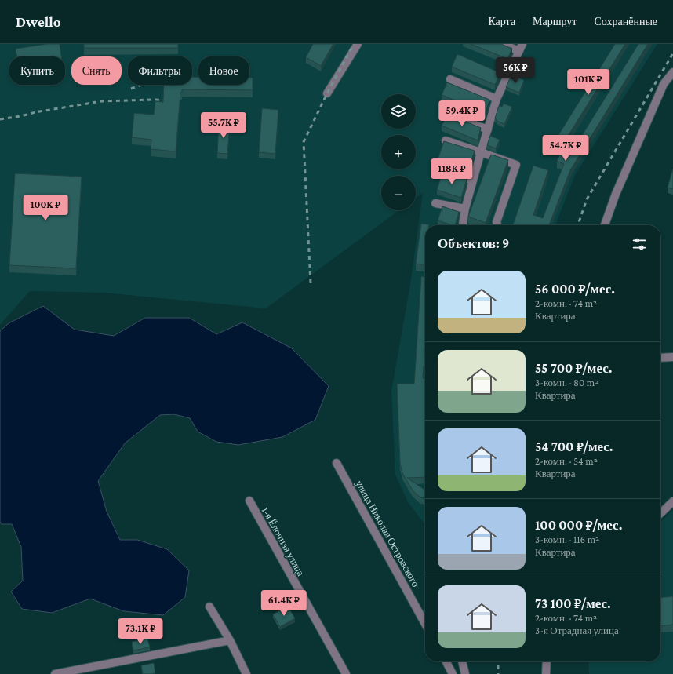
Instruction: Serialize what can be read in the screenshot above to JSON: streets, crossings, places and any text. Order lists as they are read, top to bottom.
{
  "streets": {
    "street": ["улица Николая Островского", "1-я Ёлочная улица"]
  },
  "page": {
    "header": "Dwello",
    "nav": ["Карта", "Маршрут", "Сохранённые"],
    "chip": [
      "Купить",
      "Снять",
      "Фильтры",
      "Новое"
    ],
    "price": [
      "56K ₽",
      "101K ₽",
      "59.4K ₽",
      "55.7K ₽",
      "54.7K ₽",
      "118K ₽",
      "100K ₽",
      "61.4K ₽",
      "73.1K ₽"
    ],
    "map_buttons": ["+", "−"],
    "heading": "Объектов: 9",
    "list": [
      {
        "name": "56 000 ₽/мес.",
        "note": "2-комн. · 74 m² · Квартира"
      },
      {
        "name": "55 700 ₽/мес.",
        "note": "3-комн. · 80 m² · Квартира"
      },
      {
        "name": "54 700 ₽/мес.",
        "note": "2-комн. · 54 m² · Квартира"
      },
      {
        "name": "100 000 ₽/мес.",
        "note": "3-комн. · 116 m² · Квартира"
      },
      {
        "name": "73 100 ₽/мес.",
        "note": "2-комн. · 74 m² · 3-я Отрадная улица"
      }
    ]
  }
}
